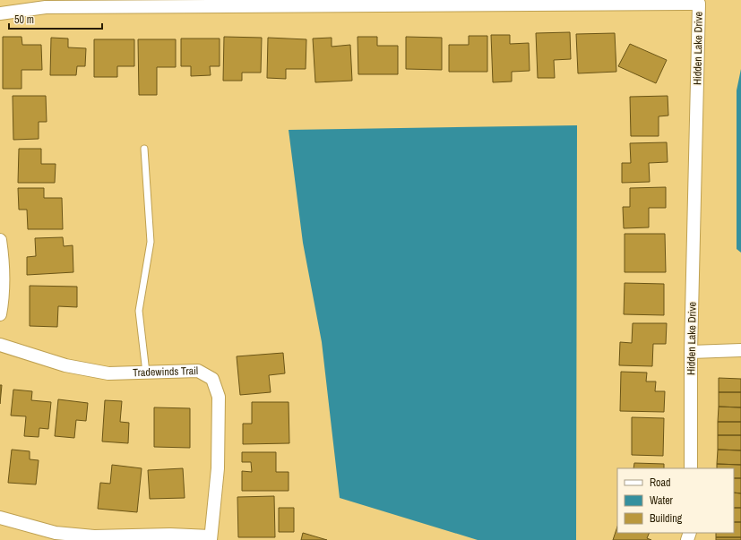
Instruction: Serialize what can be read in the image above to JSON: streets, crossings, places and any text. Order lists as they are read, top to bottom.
{
  "streets": {
    "street": ["Hidden Lake Drive", "Tradewinds Trail"]
  },
  "legend": ["Road", "Water", "Building"],
  "scale_bar": "50 m"
}
